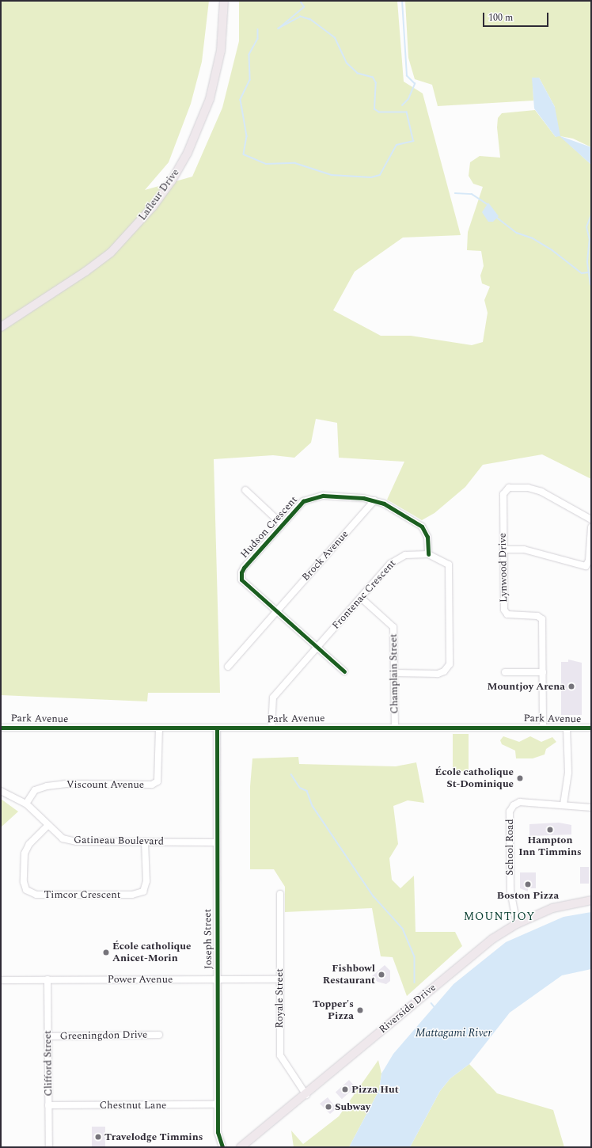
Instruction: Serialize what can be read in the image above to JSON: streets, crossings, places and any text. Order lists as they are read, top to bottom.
{
  "streets": {
    "main road": ["Lafleur Drive", "Riverside Drive"],
    "street": [
      "Hudson Crescent",
      "Brock Avenue",
      "Lynwood Drive",
      "Frontenac Crescent",
      "Champlain Street",
      "Park Avenue",
      "Viscount Avenue",
      "Gatineau Boulevard",
      "School Road",
      "Timcor Crescent",
      "Joseph Street",
      "Power Avenue",
      "Royale Street",
      "Greeningdon Drive",
      "Clifford Street",
      "Chestnut Lane"
    ]
  },
  "crossings": [
    ["Hudson Crescent", "Brock Avenue"],
    ["Hudson Crescent", "Frontenac Crescent"],
    ["Lynwood Drive", "Park Avenue"],
    ["Frontenac Crescent", "Champlain Street"],
    ["Frontenac Crescent", "Park Avenue"],
    ["Champlain Street", "Park Avenue"],
    ["Park Avenue", "Viscount Avenue"],
    ["Park Avenue", "Joseph Street"],
    ["Viscount Avenue", "Gatineau Boulevard"],
    ["Gatineau Boulevard", "Timcor Crescent"],
    ["Gatineau Boulevard", "Joseph Street"],
    ["School Road", "Riverside Drive"],
    ["Joseph Street", "Power Avenue"],
    ["Joseph Street", "Chestnut Lane"],
    ["Power Avenue", "Royale Street"],
    ["Power Avenue", "Clifford Street"],
    ["Royale Street", "Riverside Drive"],
    ["Greeningdon Drive", "Clifford Street"],
    ["Clifford Street", "Chestnut Lane"]
  ],
  "districts": ["MOUNTJOY"],
  "water": ["Mattagami River"],
  "places": [
    "Mountjoy Arena",
    "École catholique St-Dominique",
    "Hampton Inn Timmins",
    "Boston Pizza",
    "École catholique Anicet-Morin",
    "Fishbowl Restaurant",
    "Topper's Pizza",
    "Pizza Hut",
    "Subway",
    "Travelodge Timmins"
  ],
  "scale_bar": "100 m"
}
